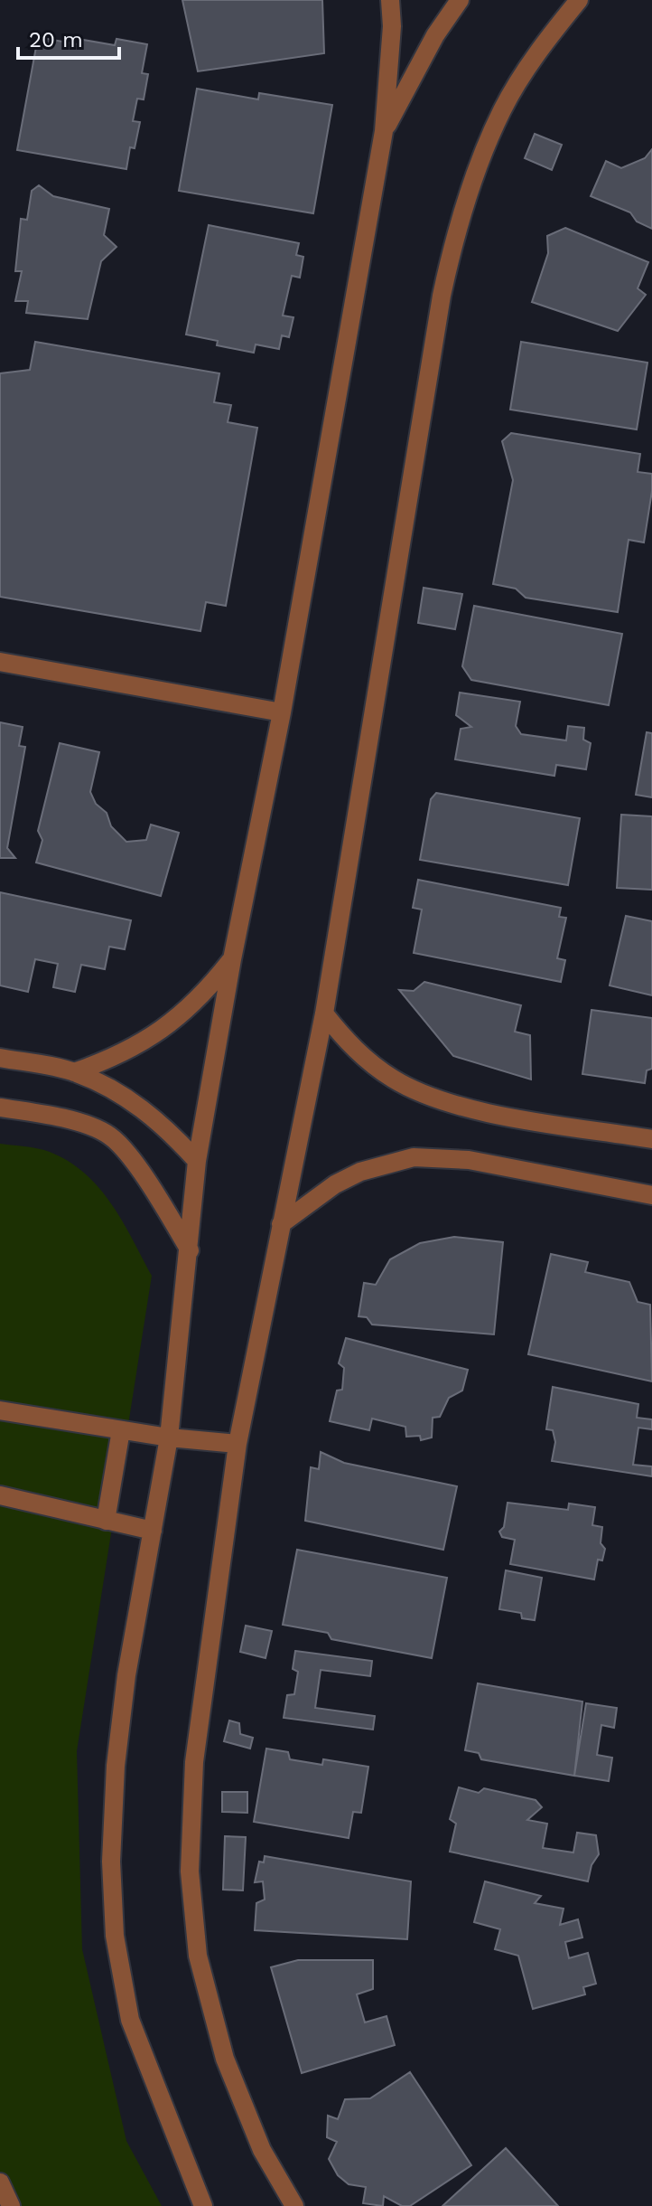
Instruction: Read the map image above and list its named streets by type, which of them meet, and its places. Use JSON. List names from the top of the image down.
{
  "scale_bar": "20 m"
}
